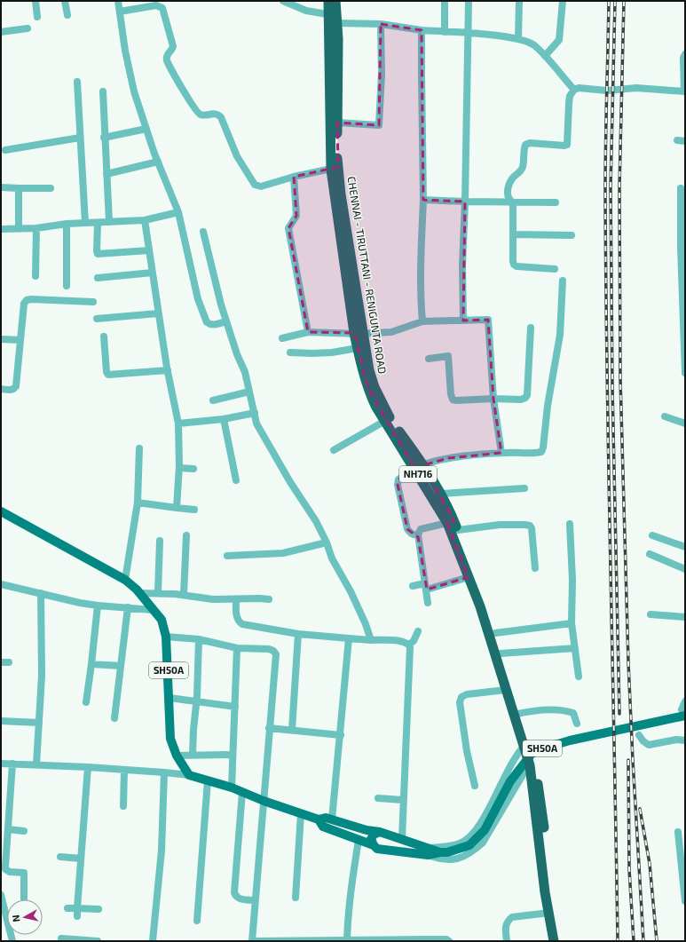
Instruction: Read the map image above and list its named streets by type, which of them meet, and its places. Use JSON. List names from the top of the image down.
{
  "streets": {
    "highway": ["CHENNAI - TIRUTTANI - RENIGUNTA ROAD", "NH716"],
    "main road": ["SH50A"]
  },
  "north": "left"
}
